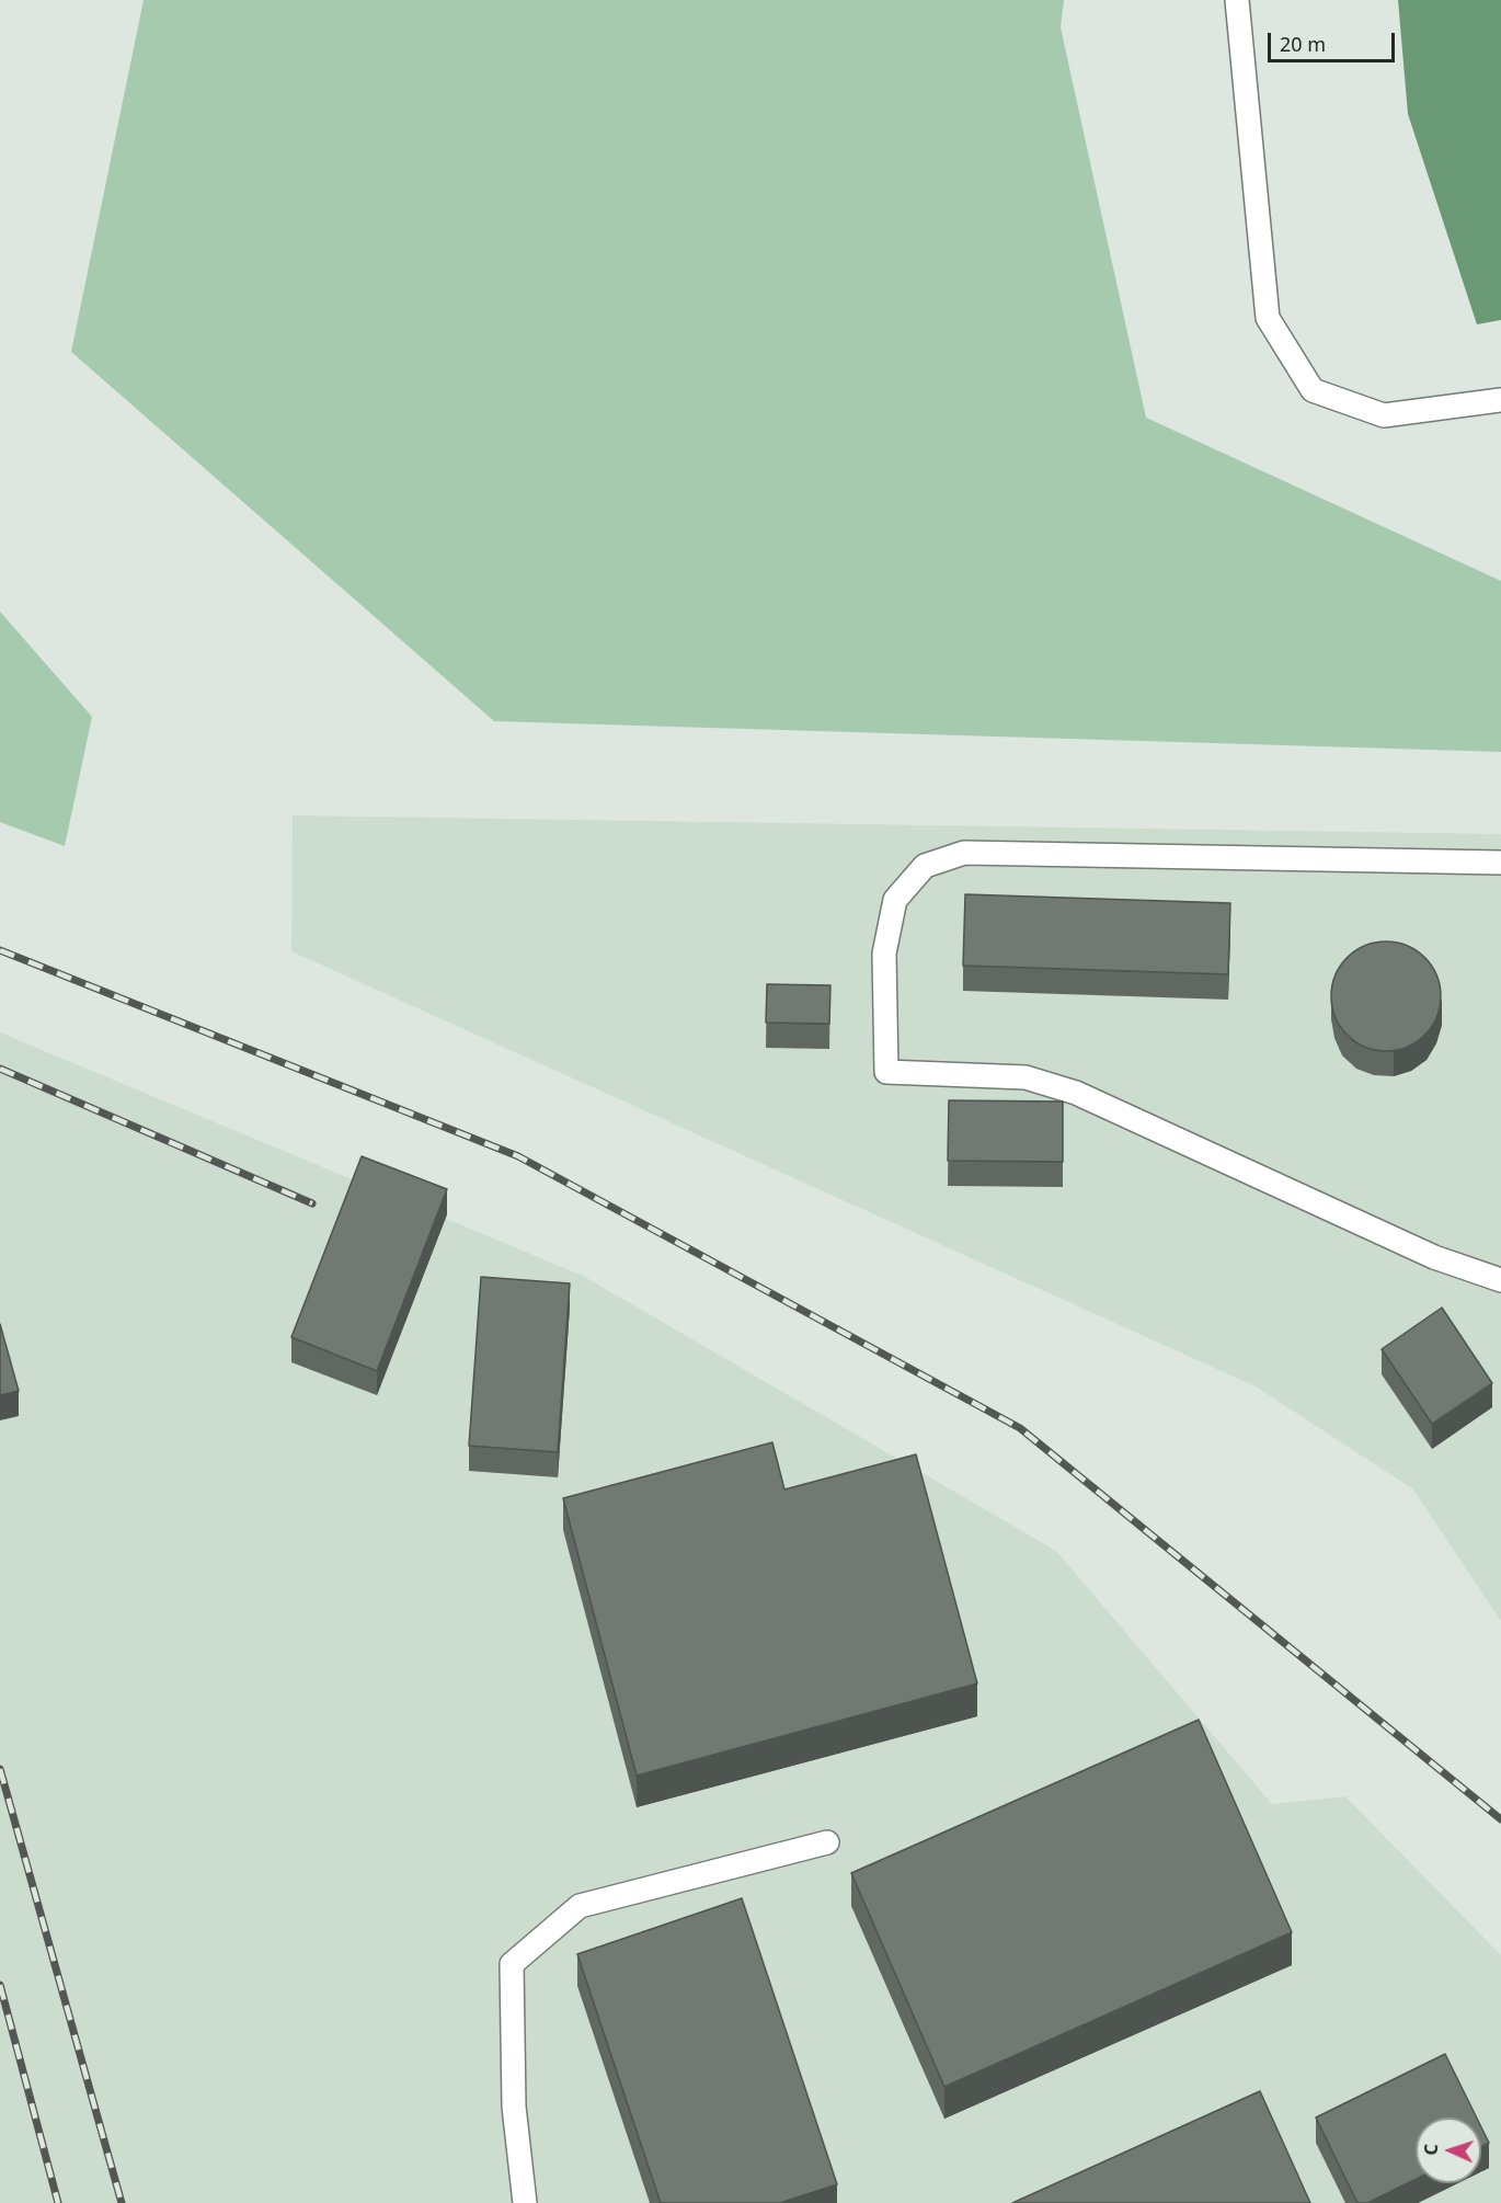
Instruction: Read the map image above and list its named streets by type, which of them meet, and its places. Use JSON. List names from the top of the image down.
{
  "scale_bar": "20 m",
  "north": "left"
}
